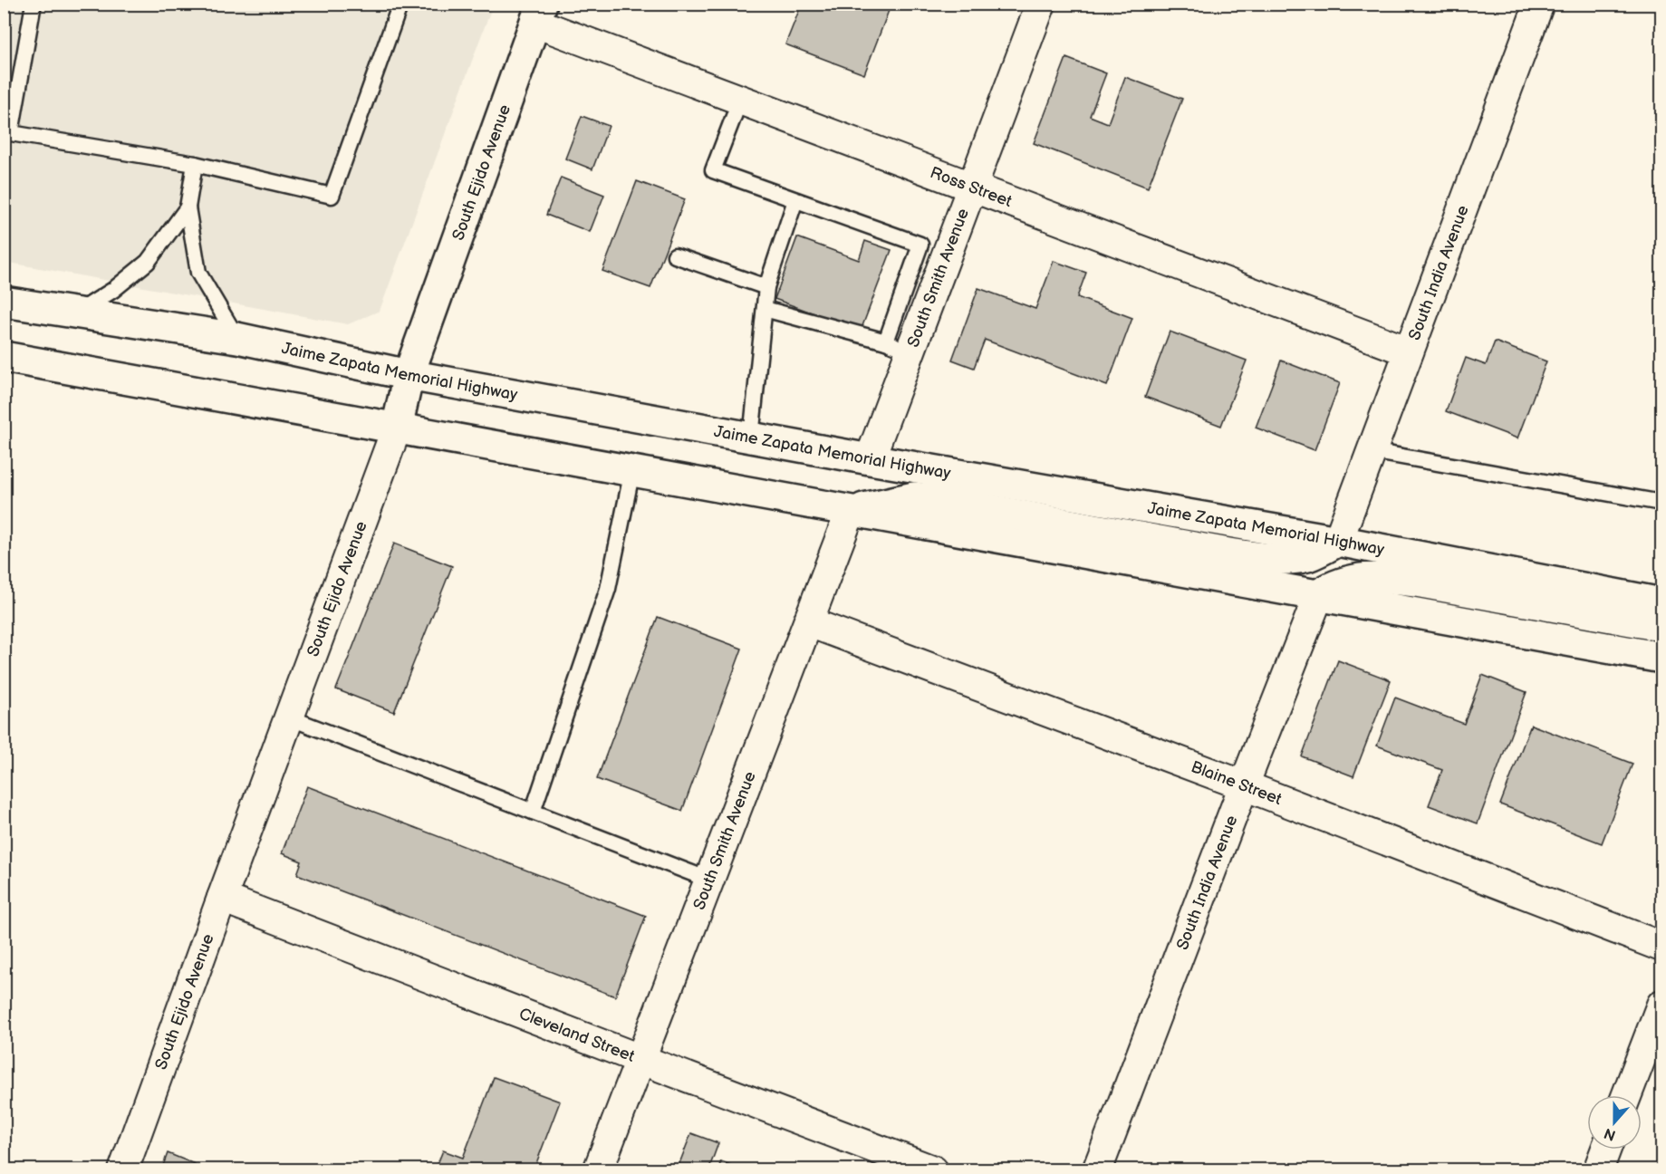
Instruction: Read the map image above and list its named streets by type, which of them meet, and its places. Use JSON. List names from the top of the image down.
{
  "streets": {
    "main road": ["South Ejido Avenue", "Jaime Zapata Memorial Highway"],
    "street": [
      "Ross Street",
      "South India Avenue",
      "South Smith Avenue",
      "Blaine Street",
      "Cleveland Street"
    ]
  },
  "crossings": [
    ["South Ejido Avenue", "Ross Street"],
    ["South Ejido Avenue", "Jaime Zapata Memorial Highway"],
    ["South Ejido Avenue", "Cleveland Street"],
    ["Ross Street", "South India Avenue"],
    ["Ross Street", "South Smith Avenue"],
    ["South India Avenue", "Jaime Zapata Memorial Highway"],
    ["South India Avenue", "Blaine Street"],
    ["South Smith Avenue", "Jaime Zapata Memorial Highway"],
    ["South Smith Avenue", "Blaine Street"],
    ["South Smith Avenue", "Cleveland Street"]
  ],
  "north": "bottom"
}
